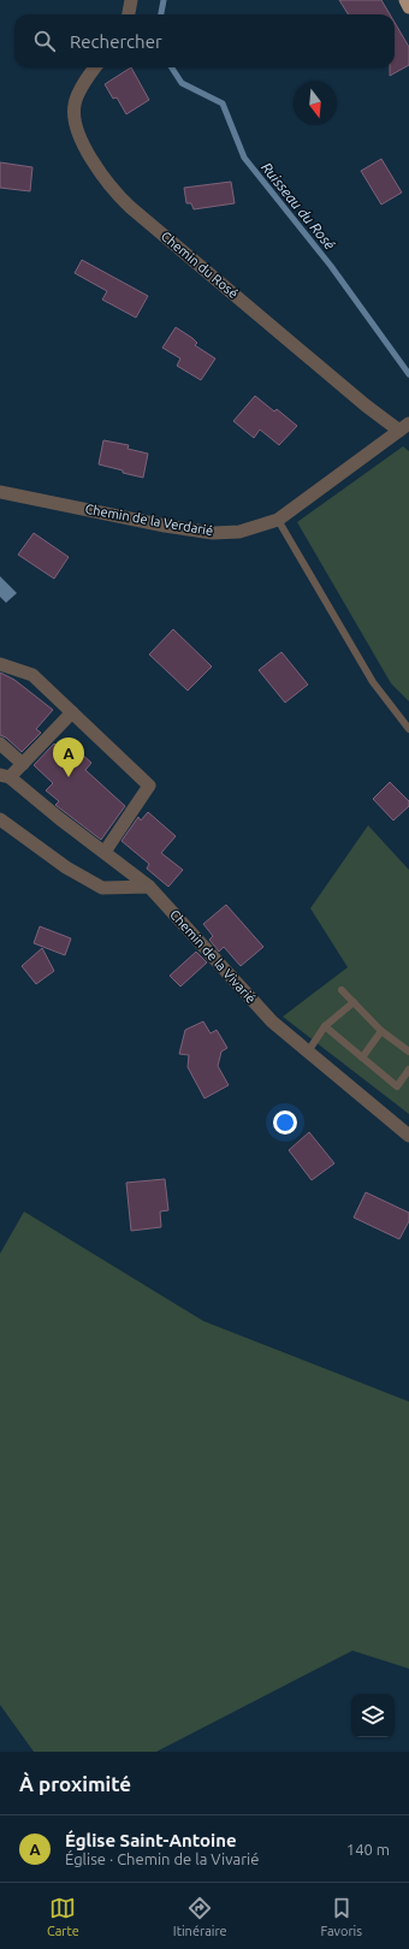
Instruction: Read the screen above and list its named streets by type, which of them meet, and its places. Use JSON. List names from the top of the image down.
{
  "streets": {
    "street": ["Chemin du Rosé", "Chemin de la Verdarié", "Chemin de la Vivarié"]
  },
  "crossings": [
    ["Chemin du Rosé", "Chemin de la Verdarié"]
  ],
  "water": ["Ruisseau du Rosé"],
  "north": "bottom",
  "page": {
    "search": "Rechercher",
    "pins": "A",
    "heading": "À proximité",
    "list": [
      {
        "mark": "A",
        "name": "Église Saint-Antoine",
        "note": "Église · Chemin de la Vivarié",
        "value": "140 m"
      }
    ],
    "nav": ["Carte", "Itinéraire", "Favoris"]
  }
}
